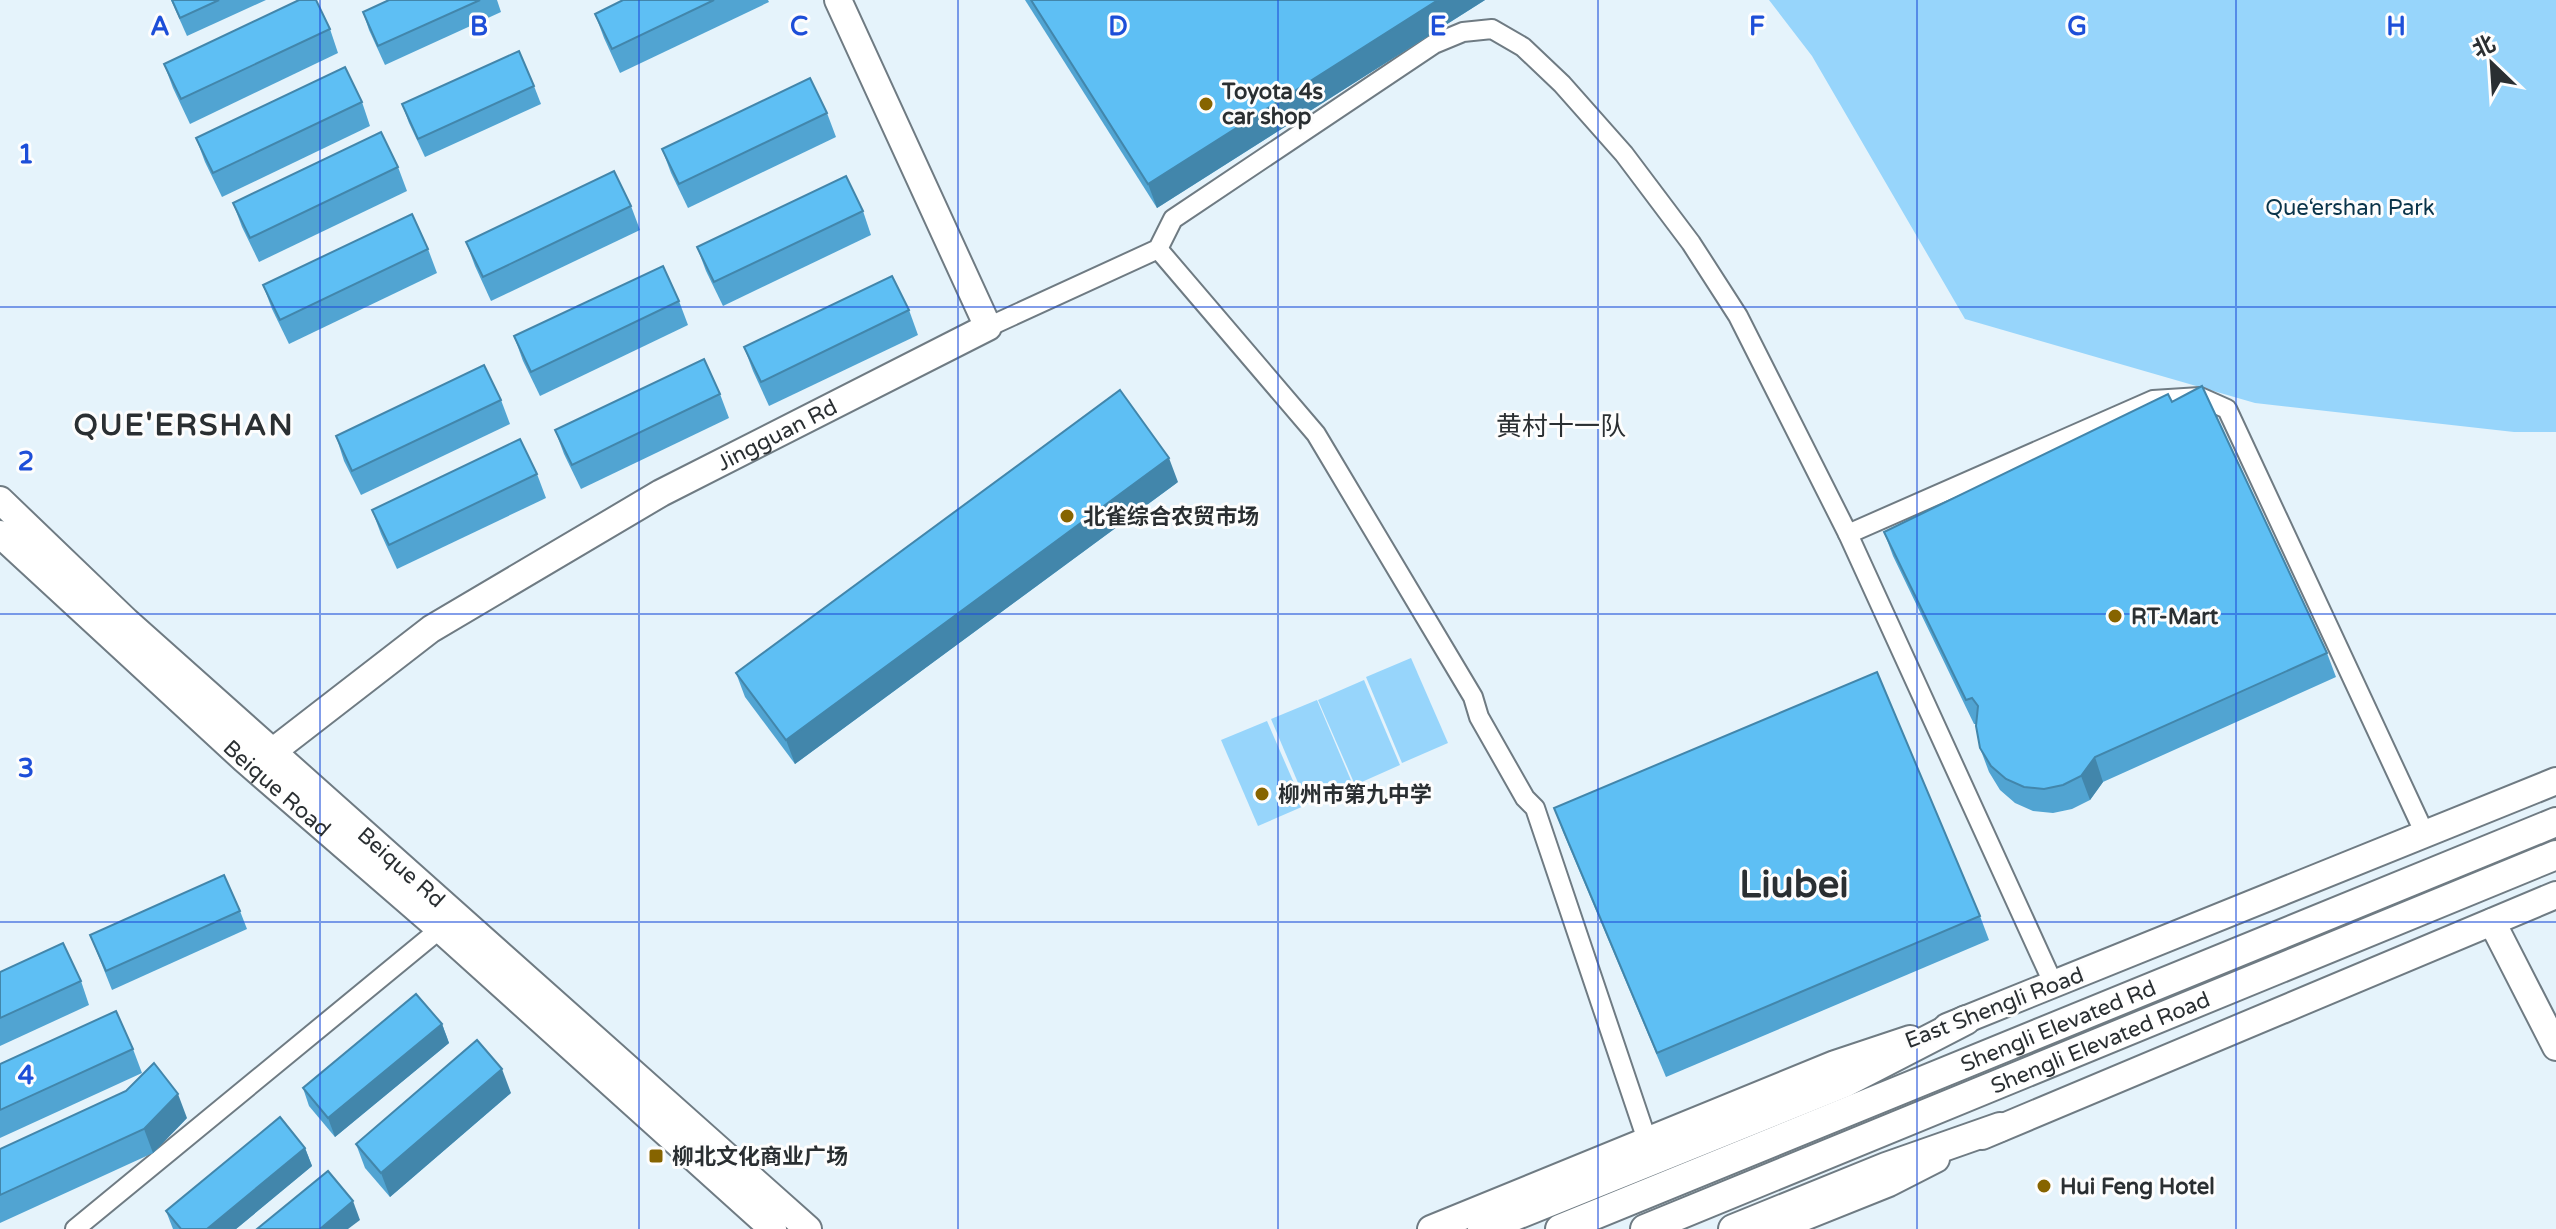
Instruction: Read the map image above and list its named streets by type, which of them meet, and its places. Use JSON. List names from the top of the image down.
{
  "streets": {
    "main road": ["Shengli Elevated Rd", "Shengli Elevated Road"],
    "street": [
      "Jingguan Rd",
      "Beique Road",
      "Beique Rd",
      "East Shengli Road"
    ]
  },
  "crossings": [
    ["Jingguan Rd", "Beique Rd"]
  ],
  "districts": ["QUE'ERSHAN", "黄村十一队", "Liubei"],
  "parks": ["Que‘ershan Park"],
  "places": {
    "other": [
      "Toyota 4s car shop",
      "北雀综合农贸市场",
      "RT-Mart",
      "柳州市第九中学",
      "Hui Feng Hotel"
    ],
    "transit": ["柳北文化商业广场"]
  },
  "north": "top left",
  "grid": {
    "columns": [
      "A",
      "B",
      "C",
      "D",
      "E",
      "F",
      "G",
      "H"
    ],
    "rows": [
      "1",
      "2",
      "3",
      "4"
    ]
  }
}
